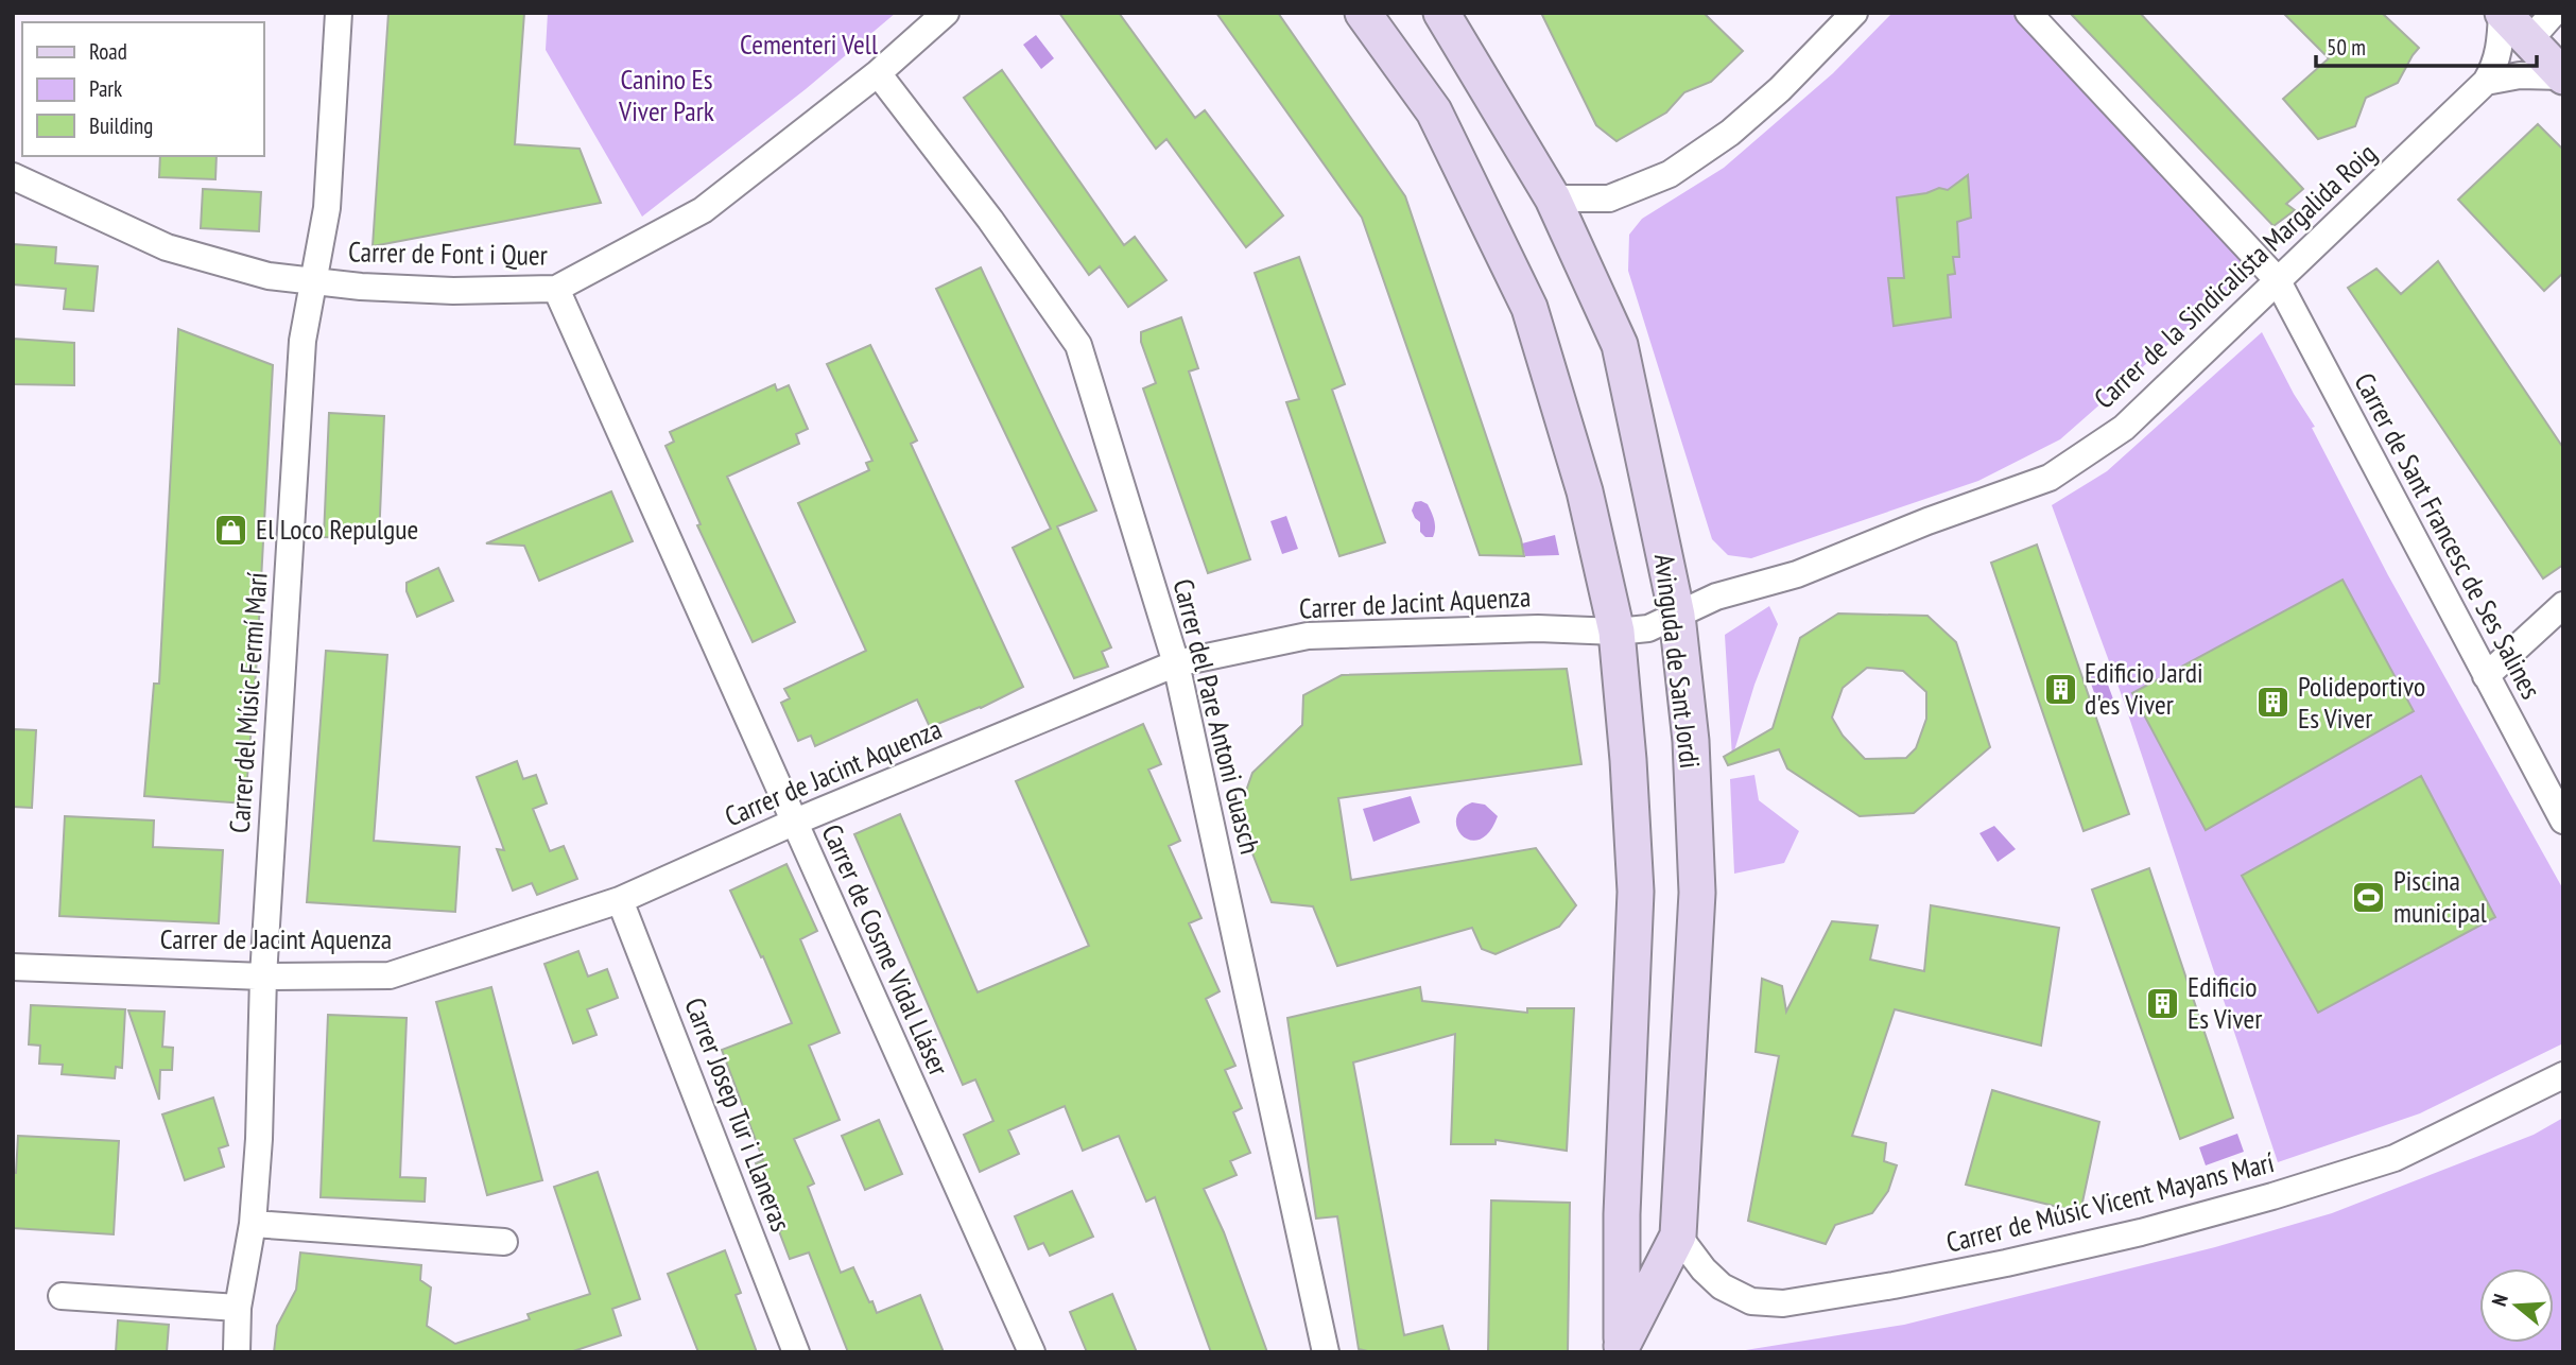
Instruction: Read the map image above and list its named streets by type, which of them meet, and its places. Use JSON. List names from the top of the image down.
{
  "streets": {
    "street": [
      "Carrer de Font i Quer",
      "Carrer de la Sindicalista Margalida Roig",
      "Carrer de Sant Francesc de Ses Salines",
      "Carrer de Jacint Aquenza",
      "Avinguda de Sant Jordi",
      "Carrer del Músic Fermí Marí",
      "Carrer del Pare Antoni Guasch",
      "Carrer de Cosme Vidal Lláser",
      "Carrer Josep Tur i Llaneras",
      "Carrer de Músic Vicent Mayans Marí"
    ]
  },
  "crossings": [
    ["Carrer de Font i Quer", "Carrer del Músic Fermí Marí"],
    ["Carrer de Font i Quer", "Carrer del Pare Antoni Guasch"],
    ["Carrer de Font i Quer", "Carrer de Cosme Vidal Lláser"],
    ["Carrer de la Sindicalista Margalida Roig", "Carrer de Sant Francesc de Ses Salines"],
    ["Carrer de la Sindicalista Margalida Roig", "Carrer de Jacint Aquenza"],
    ["Carrer de la Sindicalista Margalida Roig", "Avinguda de Sant Jordi"],
    ["Carrer de Jacint Aquenza", "Avinguda de Sant Jordi"],
    ["Carrer de Jacint Aquenza", "Carrer del Músic Fermí Marí"],
    ["Carrer de Jacint Aquenza", "Carrer del Pare Antoni Guasch"],
    ["Carrer de Jacint Aquenza", "Carrer de Cosme Vidal Lláser"],
    ["Carrer de Jacint Aquenza", "Carrer Josep Tur i Llaneras"],
    ["Avinguda de Sant Jordi", "Carrer de Músic Vicent Mayans Marí"]
  ],
  "parks": ["Cementeri Vell", "Canino Es Viver Park"],
  "places": {
    "shop": ["El Loco Repulgue"],
    "building": ["Edificio Jardi d'es Viver", "Polideportivo Es Viver", "Edificio Es Viver"],
    "sports": ["Piscina municipal"]
  },
  "legend": ["Road", "Park", "Building"],
  "scale_bar": "50 m",
  "north": "left"
}
